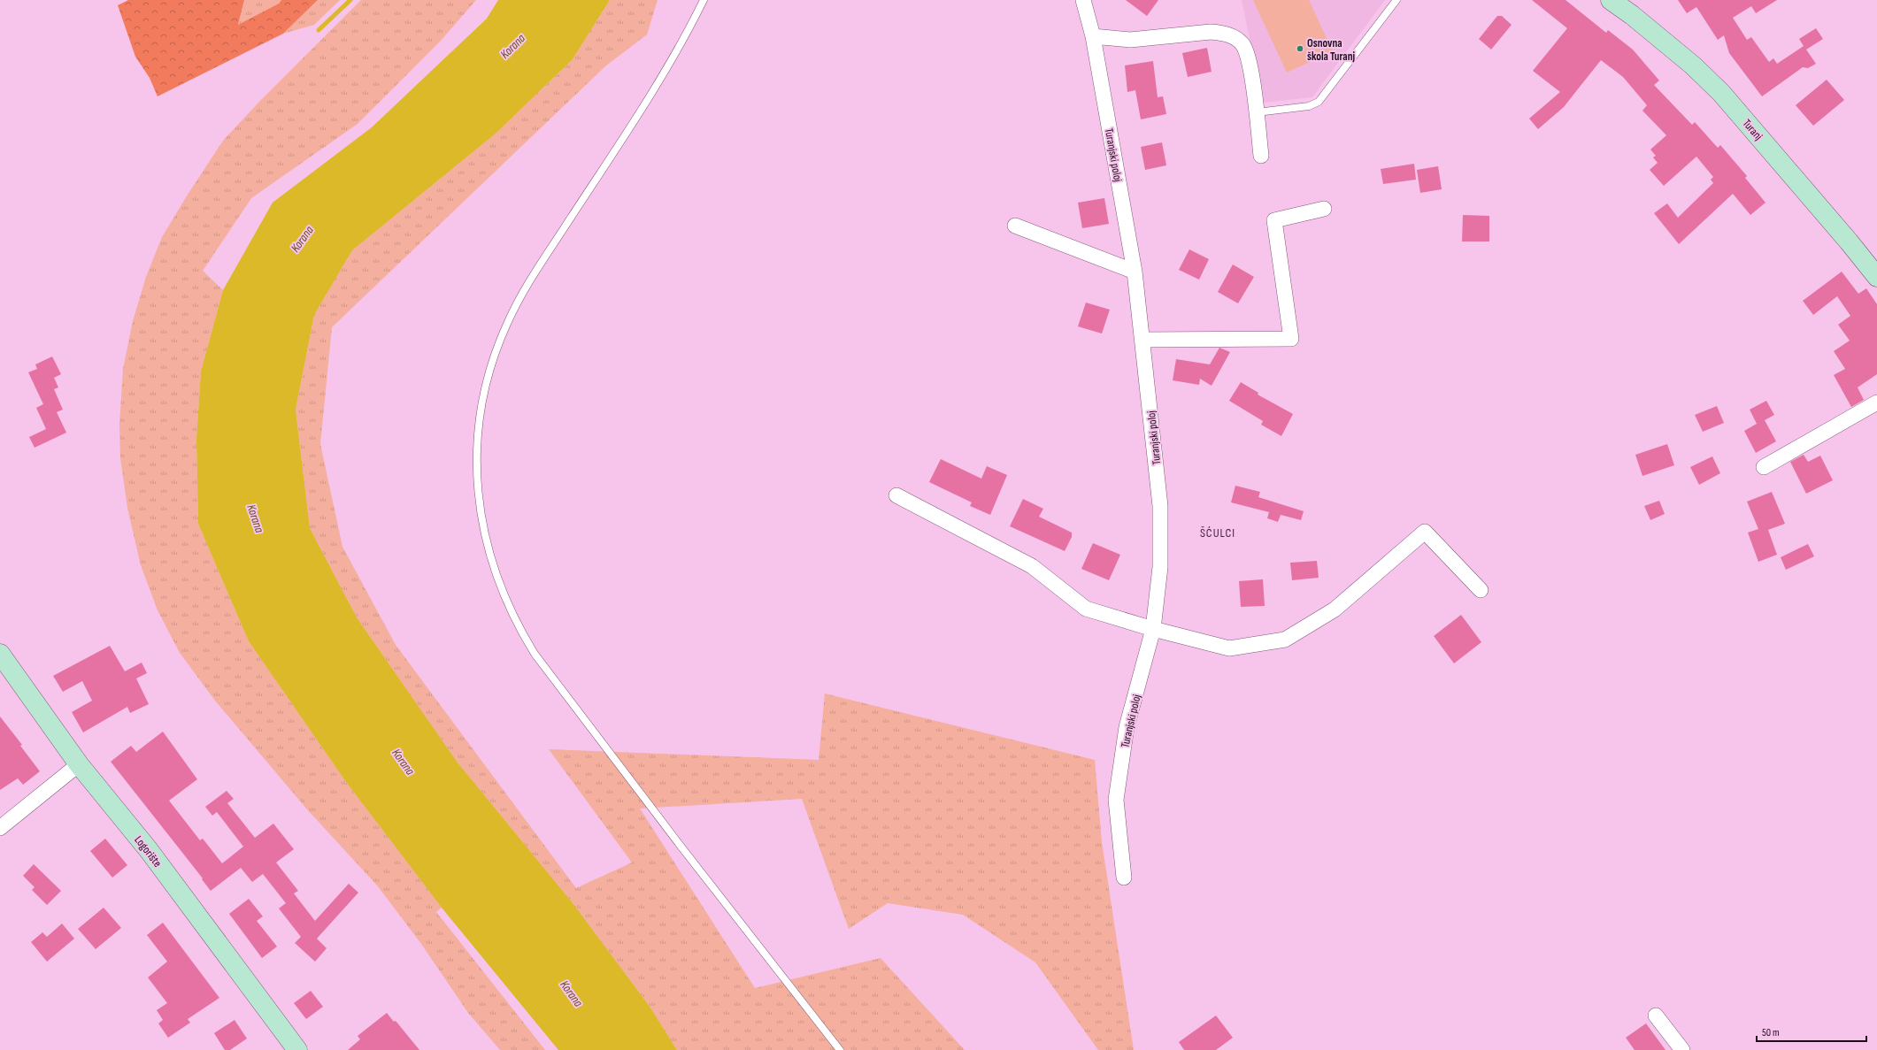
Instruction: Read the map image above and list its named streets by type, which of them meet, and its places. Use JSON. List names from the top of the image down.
{
  "streets": {
    "main road": ["Turanj", "Logorište"],
    "street": ["Turanjski poloj"]
  },
  "districts": ["ŠĆULCI"],
  "water": ["Korana"],
  "places": ["Osnovna škola Turanj"],
  "scale_bar": "50 m"
}
